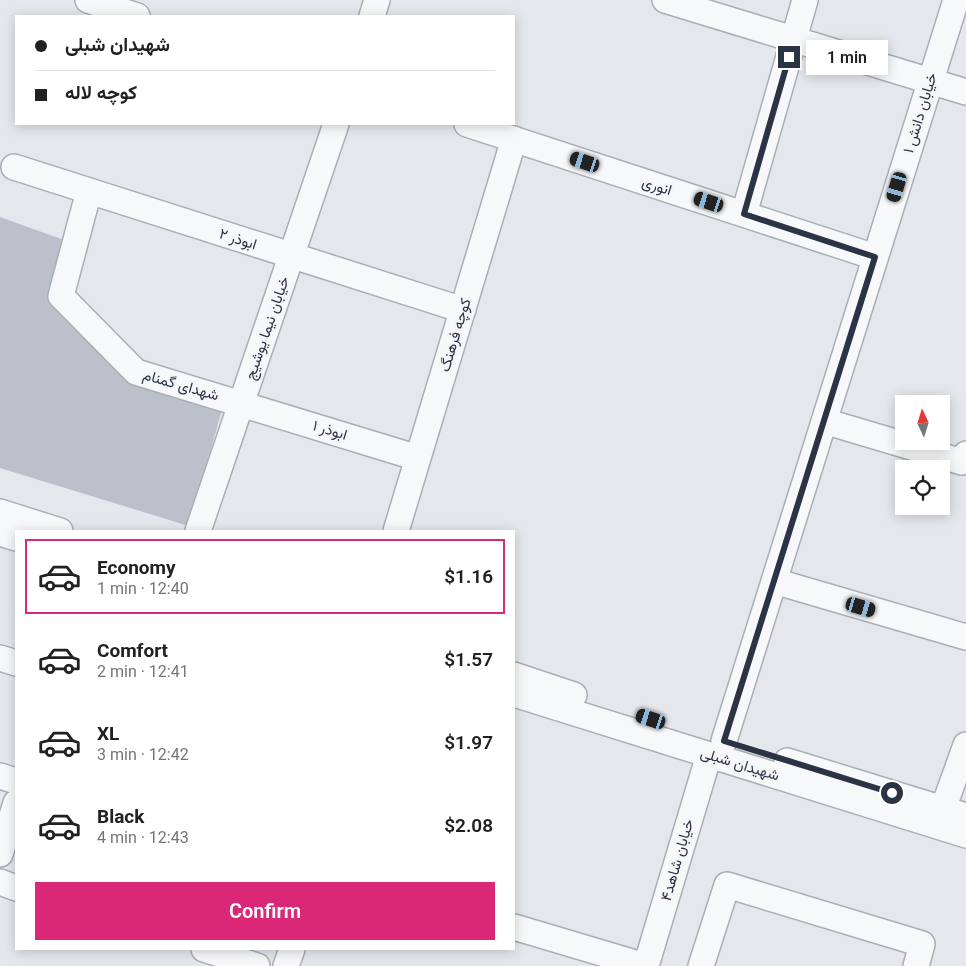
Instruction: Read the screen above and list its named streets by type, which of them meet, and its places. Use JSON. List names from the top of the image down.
{
  "streets": {
    "street": [
      "خیابان دانش ۱",
      "انوری",
      "ابوذر ۲",
      "خیابان نیما یوشیج",
      "کوچه فرهنگ",
      "شهدای گمنام",
      "ابوذر ۱",
      "شهیدان شبلی",
      "خیابان شاهد۴"
    ]
  },
  "crossings": [
    ["خیابان دانش ۱", "انوری"],
    ["خیابان دانش ۱", "شهیدان شبلی"],
    ["خیابان دانش ۱", "خیابان شاهد۴"],
    ["انوری", "کوچه فرهنگ"],
    ["ابوذر ۲", "خیابان نیما یوشیج"],
    ["ابوذر ۲", "کوچه فرهنگ"],
    ["ابوذر ۲", "شهدای گمنام"],
    ["خیابان نیما یوشیج", "شهدای گمنام"],
    ["خیابان نیما یوشیج", "ابوذر ۱"],
    ["کوچه فرهنگ", "ابوذر ۱"],
    ["شهدای گمنام", "ابوذر ۱"],
    ["شهیدان شبلی", "خیابان شاهد۴"]
  ],
  "north": "top",
  "page": {
    "banner": ["شهیدان شبلی", "کوچه لاله"],
    "bubble": "1 min",
    "list": [
      {
        "name": "Economy",
        "note": "1 min · 12:40",
        "value": "$1.16"
      },
      {
        "name": "Comfort",
        "note": "2 min · 12:41",
        "value": "$1.57"
      },
      {
        "name": "XL",
        "note": "3 min · 12:42",
        "value": "$1.97"
      },
      {
        "name": "Black",
        "note": "4 min · 12:43",
        "value": "$2.08"
      }
    ],
    "buttons": "Confirm"
  }
}
